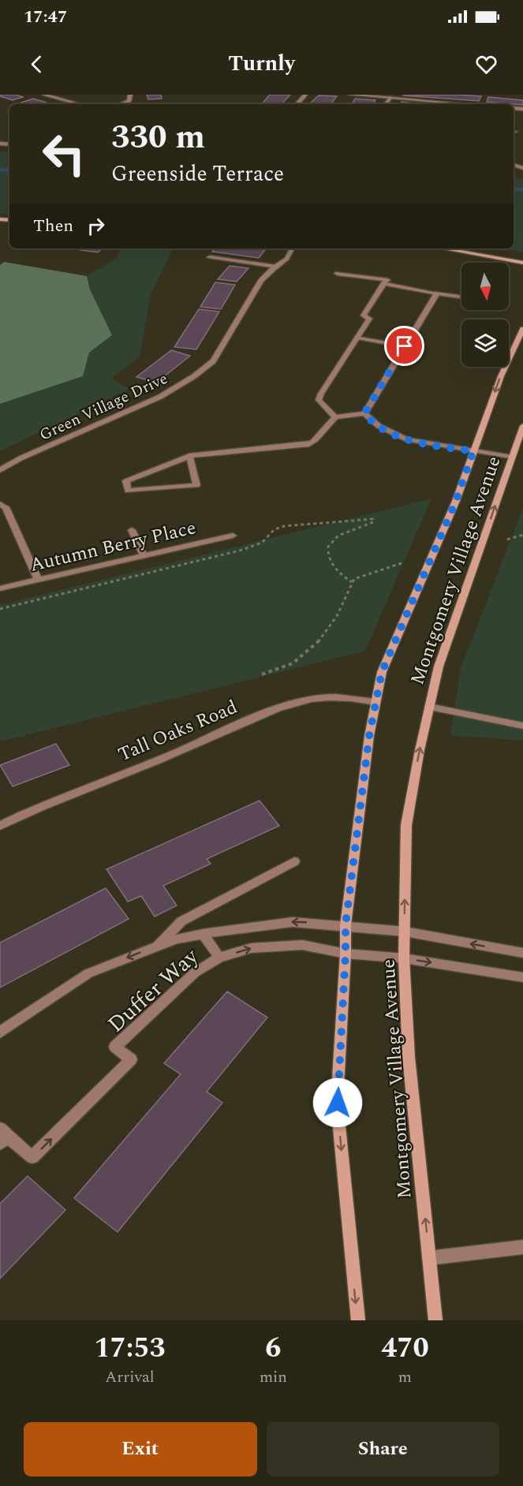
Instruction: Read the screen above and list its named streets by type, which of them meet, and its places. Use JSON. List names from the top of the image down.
{
  "streets": {
    "main road": ["Montgomery Village Avenue"],
    "street": [
      "Green Village Drive",
      "Autumn Berry Place",
      "Tall Oaks Road",
      "Duffer Way"
    ]
  },
  "crossings": [
    ["Montgomery Village Avenue", "Tall Oaks Road"],
    ["Montgomery Village Avenue", "Duffer Way"]
  ],
  "north": "bottom",
  "page": {
    "status": "17:47",
    "header": "Turnly",
    "turn": ["330 m", "Greenside Terrace"],
    "then": "Then",
    "eta": [
      "17:53",
      "Arrival",
      "6",
      "min",
      "470",
      "m"
    ],
    "buttons": ["Exit", "Share"]
  }
}
